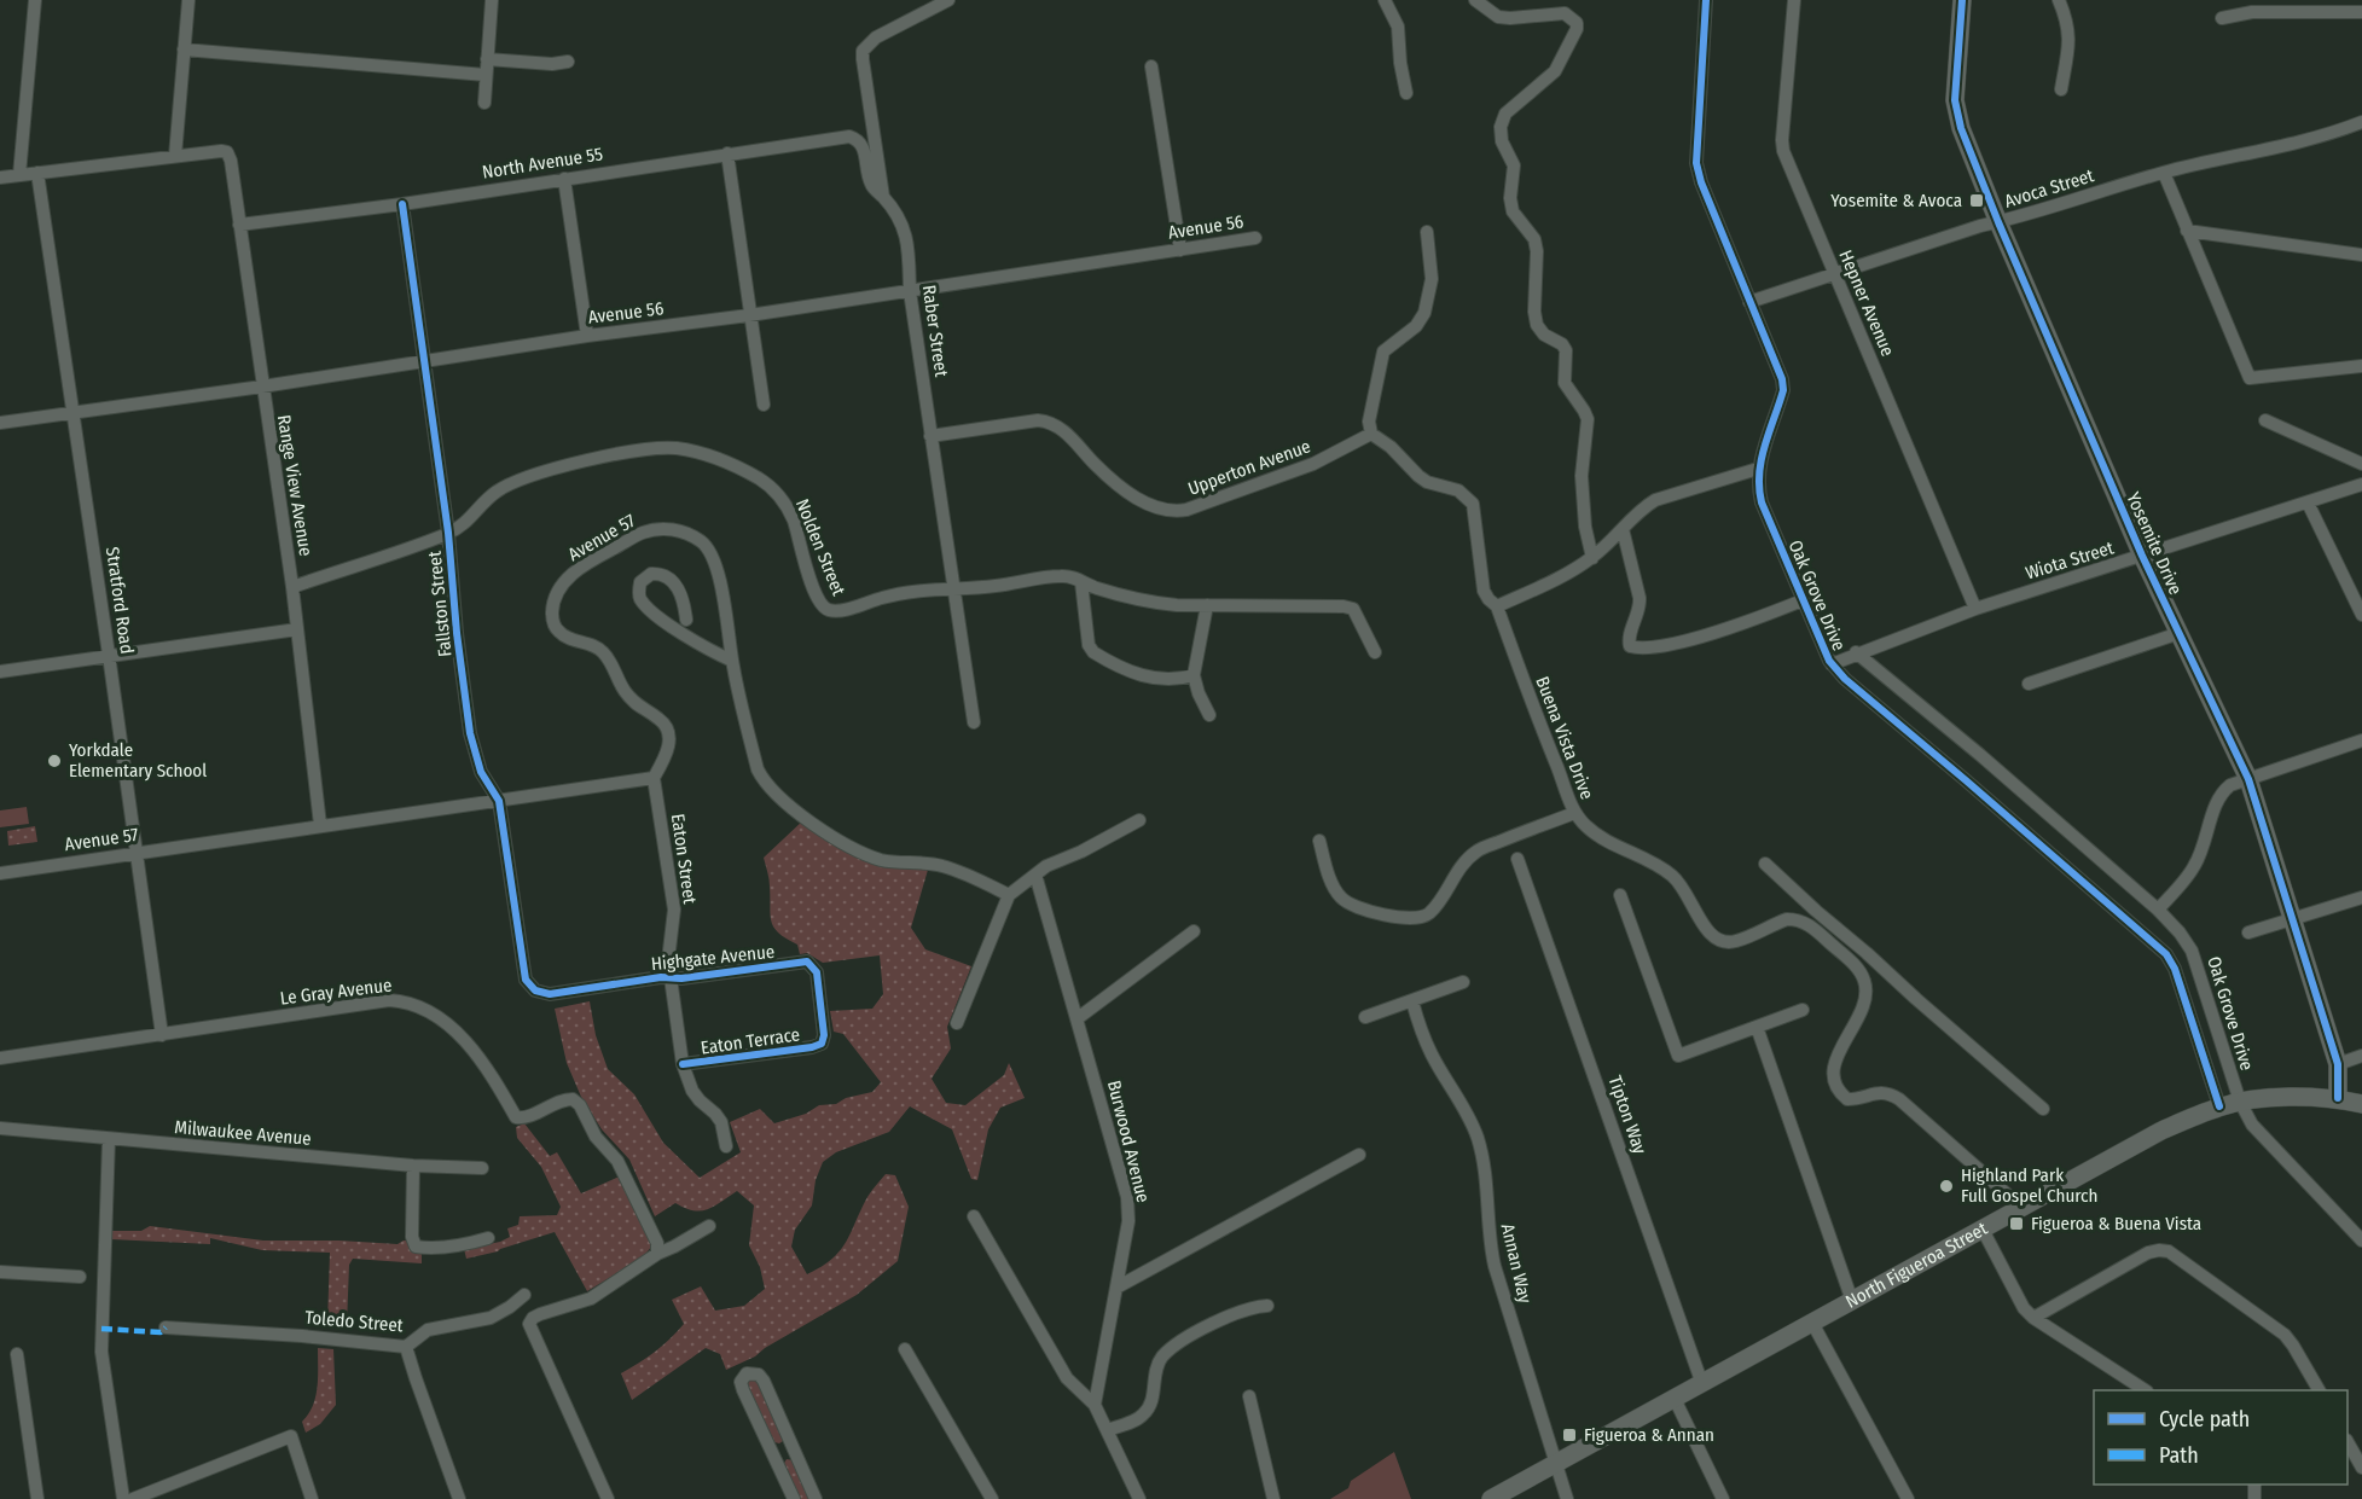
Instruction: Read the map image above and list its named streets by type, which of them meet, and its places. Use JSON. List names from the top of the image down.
{
  "streets": {
    "street": [
      "North Avenue 55",
      "Avoca Street",
      "Avenue 56",
      "Hepner Avenue",
      "Raber Street",
      "Upperton Avenue",
      "Range View Avenue",
      "Avenue 57",
      "Yosemite Drive",
      "Nolden Street",
      "Wiota Street",
      "Oak Grove Drive",
      "Stratford Road",
      "Fallston Street",
      "Buena Vista Drive",
      "Eaton Street",
      "Highgate Avenue",
      "Le Gray Avenue",
      "Eaton Terrace",
      "Tipton Way",
      "Milwaukee Avenue",
      "Burwood Avenue",
      "Annan Way",
      "North Figueroa Street",
      "Toledo Street"
    ]
  },
  "crossings": [
    ["North Avenue 55", "Raber Street"],
    ["North Avenue 55", "Range View Avenue"],
    ["North Avenue 55", "Fallston Street"],
    ["Avoca Street", "Hepner Avenue"],
    ["Avoca Street", "Yosemite Drive"],
    ["Avoca Street", "Oak Grove Drive"],
    ["Avenue 56", "Raber Street"],
    ["Avenue 56", "Range View Avenue"],
    ["Avenue 56", "Stratford Road"],
    ["Avenue 56", "Fallston Street"],
    ["Hepner Avenue", "Wiota Street"],
    ["Raber Street", "Upperton Avenue"],
    ["Raber Street", "Nolden Street"],
    ["Range View Avenue", "Avenue 57"],
    ["Range View Avenue", "Nolden Street"],
    ["Avenue 57", "Stratford Road"],
    ["Avenue 57", "Fallston Street"],
    ["Avenue 57", "Eaton Street"],
    ["Yosemite Drive", "Wiota Street"],
    ["Yosemite Drive", "North Figueroa Street"],
    ["Nolden Street", "Fallston Street"],
    ["Wiota Street", "Oak Grove Drive"],
    ["Oak Grove Drive", "North Figueroa Street"],
    ["Stratford Road", "Le Gray Avenue"],
    ["Fallston Street", "Highgate Avenue"],
    ["Eaton Street", "Highgate Avenue"],
    ["Eaton Street", "Eaton Terrace"],
    ["Highgate Avenue", "Eaton Terrace"],
    ["Tipton Way", "North Figueroa Street"],
    ["Annan Way", "North Figueroa Street"]
  ],
  "places": {
    "transit": ["Yosemite & Avoca", "Figueroa & Buena Vista", "Figueroa & Annan"],
    "other": ["Yorkdale Elementary School", "Highland Park Full Gospel Church"]
  },
  "legend": ["Cycle path", "Path"]
}
